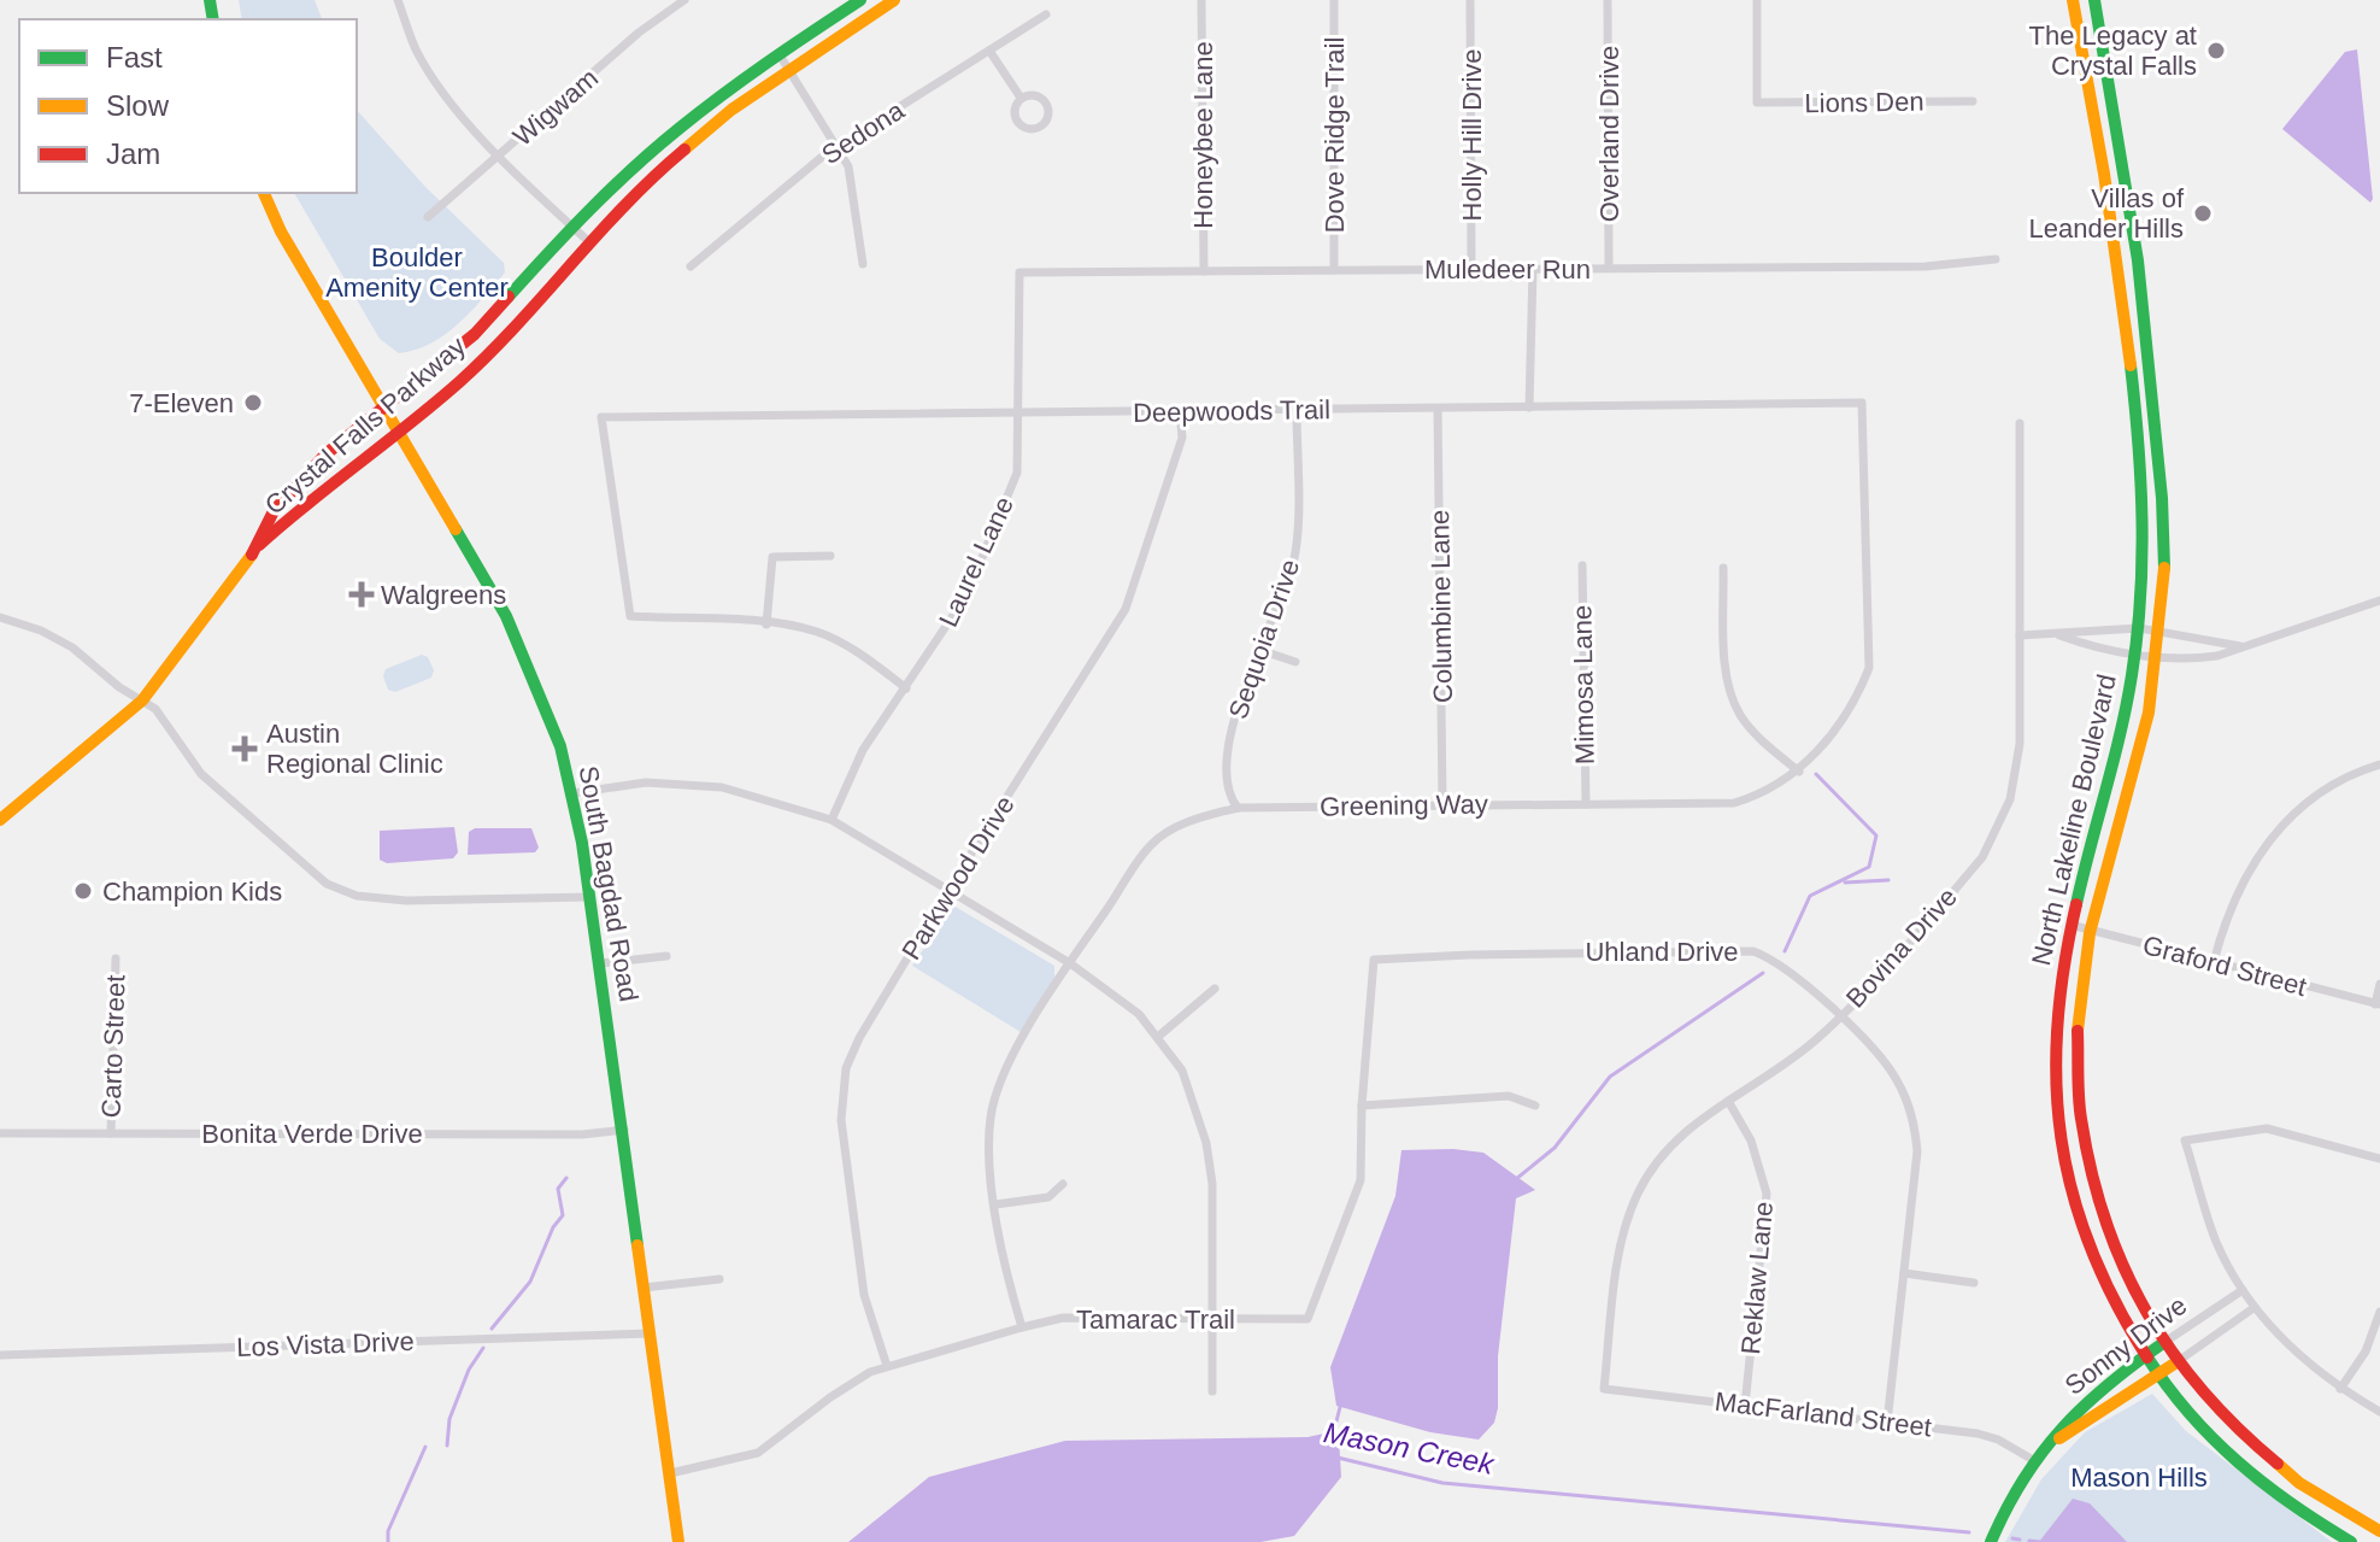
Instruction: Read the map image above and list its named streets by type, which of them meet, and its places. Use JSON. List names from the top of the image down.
{
  "streets": {
    "main road": [
      "Crystal Falls Parkway",
      "North Lakeline Boulevard",
      "South Bagdad Road",
      "Sonny Drive"
    ],
    "street": [
      "Lions Den",
      "Wigwam",
      "Sedona",
      "Overland Drive",
      "Honeybee Lane",
      "Dove Ridge Trail",
      "Holly Hill Drive",
      "Muledeer Run",
      "Deepwoods Trail",
      "Laurel Lane",
      "Columbine Lane",
      "Sequoia Drive",
      "Mimosa Lane",
      "Greening Way",
      "Parkwood Drive",
      "Bovina Drive",
      "Uhland Drive",
      "Graford Street",
      "Carto Street",
      "Bonita Verde Drive",
      "Reklaw Lane",
      "Tamarac Trail",
      "Los Vista Drive",
      "MacFarland Street"
    ]
  },
  "crossings": [
    ["Overland Drive", "Muledeer Run"],
    ["Honeybee Lane", "Muledeer Run"],
    ["Dove Ridge Trail", "Muledeer Run"],
    ["Holly Hill Drive", "Muledeer Run"],
    ["Muledeer Run", "Laurel Lane"],
    ["Deepwoods Trail", "Laurel Lane"],
    ["Deepwoods Trail", "Columbine Lane"],
    ["Deepwoods Trail", "Sequoia Drive"],
    ["Deepwoods Trail", "Greening Way"],
    ["Deepwoods Trail", "Parkwood Drive"],
    ["Crystal Falls Parkway", "South Bagdad Road"],
    ["Columbine Lane", "Greening Way"],
    ["Sequoia Drive", "Greening Way"],
    ["Mimosa Lane", "Greening Way"],
    ["Greening Way", "Tamarac Trail"],
    ["North Lakeline Boulevard", "Graford Street"],
    ["North Lakeline Boulevard", "Sonny Drive"],
    ["Parkwood Drive", "Tamarac Trail"],
    ["South Bagdad Road", "Bonita Verde Drive"],
    ["South Bagdad Road", "Tamarac Trail"],
    ["South Bagdad Road", "Los Vista Drive"],
    ["Bovina Drive", "Uhland Drive"],
    ["Bovina Drive", "Reklaw Lane"],
    ["Bovina Drive", "MacFarland Street"],
    ["Uhland Drive", "Tamarac Trail"],
    ["Uhland Drive", "MacFarland Street"],
    ["Carto Street", "Bonita Verde Drive"],
    ["Reklaw Lane", "MacFarland Street"],
    ["Sonny Drive", "MacFarland Street"]
  ],
  "water": ["Mason Creek"],
  "parks": ["Boulder Amenity Center", "Mason Hills"],
  "places": {
    "other": [
      "The Legacy at Crystal Falls",
      "Villas of Leander Hills",
      "7-Eleven",
      "Champion Kids"
    ],
    "health": ["Walgreens", "Austin Regional Clinic"]
  },
  "legend": ["Fast", "Slow", "Jam"]
}
